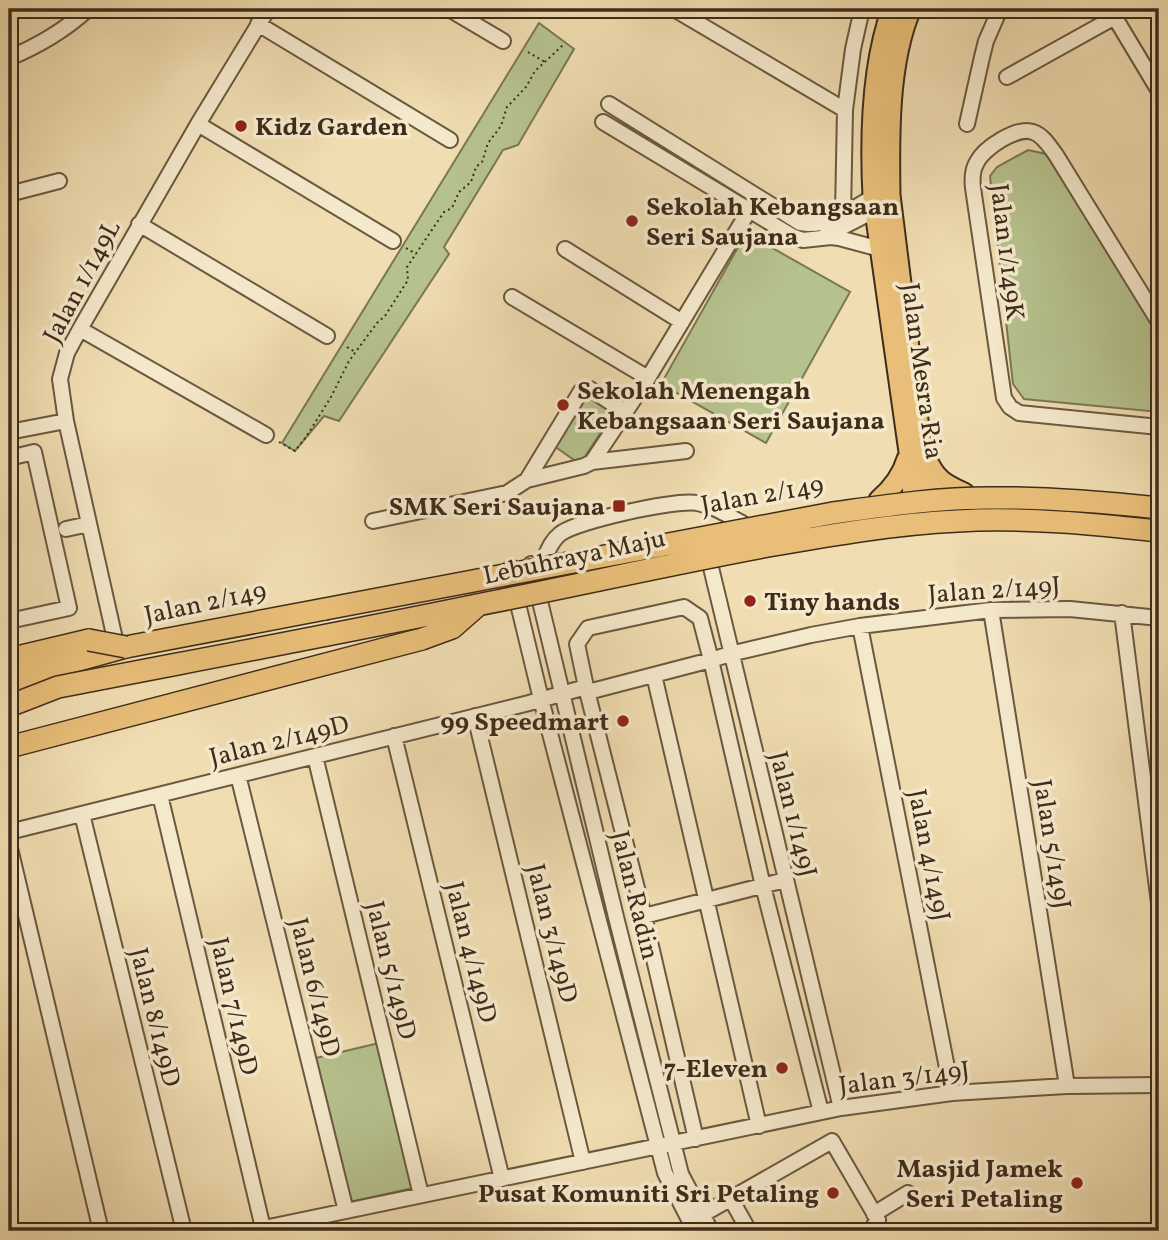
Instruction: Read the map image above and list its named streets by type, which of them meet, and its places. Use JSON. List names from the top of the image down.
{
  "streets": {
    "highway": ["Lebuhraya Maju"],
    "main road": ["Jalan Mesra Ria", "Jalan 2/149"],
    "street": [
      "Jalan 1/149K",
      "Jalan 1/149L",
      "Jalan 2/149J",
      "Jalan 2/149D",
      "Jalan 1/149J",
      "Jalan 5/149J",
      "Jalan 4/149J",
      "Jalan Radin",
      "Jalan 3/149D",
      "Jalan 4/149D",
      "Jalan 5/149D",
      "Jalan 6/149D",
      "Jalan 7/149D",
      "Jalan 8/149D",
      "Jalan 3/149J"
    ]
  },
  "crossings": [
    ["Jalan 1/149L", "Jalan 2/149"],
    ["Jalan 1/149L", "Lebuhraya Maju"],
    ["Jalan Mesra Ria", "Jalan 2/149"],
    ["Jalan 2/149", "Lebuhraya Maju"],
    ["Jalan 2/149", "Jalan 1/149J"],
    ["Jalan 2/149", "Jalan Radin"],
    ["Jalan 2/149J", "Jalan 2/149D"],
    ["Jalan 2/149J", "Jalan 1/149J"],
    ["Jalan 2/149J", "Jalan 5/149J"],
    ["Jalan 2/149J", "Jalan 4/149J"],
    ["Jalan 2/149J", "Jalan Radin"],
    ["Jalan 2/149D", "Jalan Radin"],
    ["Jalan 2/149D", "Jalan 3/149D"],
    ["Jalan 2/149D", "Jalan 4/149D"],
    ["Jalan 2/149D", "Jalan 5/149D"],
    ["Jalan 2/149D", "Jalan 6/149D"],
    ["Jalan 2/149D", "Jalan 7/149D"],
    ["Jalan 2/149D", "Jalan 8/149D"],
    ["Jalan 1/149J", "Jalan 3/149J"],
    ["Jalan 5/149J", "Jalan 3/149J"],
    ["Jalan 4/149J", "Jalan 3/149J"],
    ["Jalan Radin", "Jalan 3/149J"],
    ["Jalan 3/149D", "Jalan 3/149J"],
    ["Jalan 4/149D", "Jalan 3/149J"],
    ["Jalan 5/149D", "Jalan 3/149J"],
    ["Jalan 6/149D", "Jalan 3/149J"],
    ["Jalan 7/149D", "Jalan 3/149J"]
  ],
  "places": {
    "other": [
      "Kidz Garden",
      "Sekolah Kebangsaan Seri Saujana",
      "Sekolah Menengah Kebangsaan Seri Saujana",
      "Tiny hands",
      "99 Speedmart",
      "7-Eleven",
      "Masjid Jamek Seri Petaling",
      "Pusat Komuniti Sri Petaling"
    ],
    "transit": ["SMK Seri Saujana"]
  }
}
